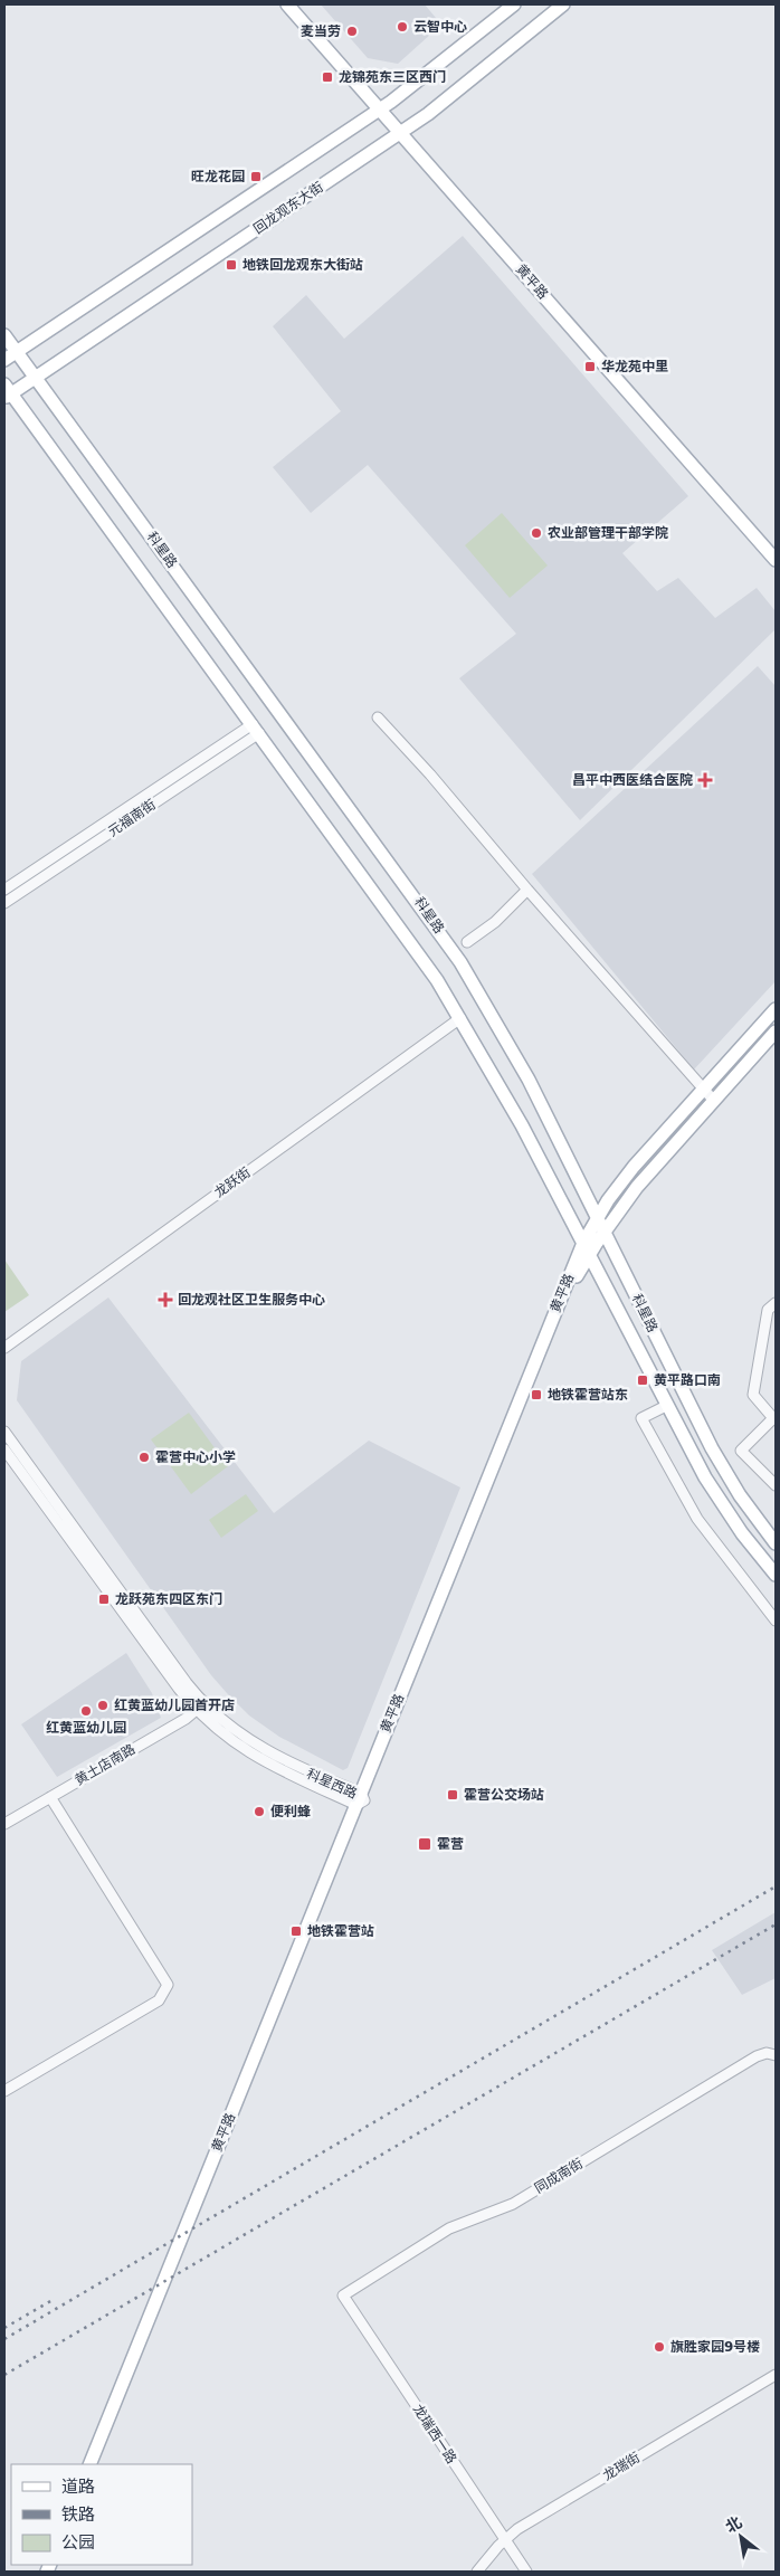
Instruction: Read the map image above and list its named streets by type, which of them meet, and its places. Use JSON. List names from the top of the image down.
{
  "streets": {
    "main road": ["回龙观东大街", "黄平路", "科星路"],
    "street": [
      "元福南街",
      "龙跃街",
      "黄土店南路",
      "科星西路",
      "同成南街",
      "龙瑞西一路",
      "龙瑞街"
    ]
  },
  "crossings": [
    ["回龙观东大街", "黄平路"],
    ["回龙观东大街", "科星路"],
    ["黄平路", "科星路"],
    ["黄平路", "科星西路"],
    ["科星路", "元福南街"],
    ["科星路", "龙跃街"],
    ["黄土店南路", "科星西路"],
    ["同成南街", "龙瑞西一路"],
    ["龙瑞西一路", "龙瑞街"]
  ],
  "places": {
    "other": [
      "云智中心",
      "麦当劳",
      "农业部管理干部学院",
      "霍营中心小学",
      "红黄蓝幼儿园首开店",
      "红黄蓝幼儿园",
      "便利蜂",
      "旗胜家园9号楼"
    ],
    "transit": [
      "龙锦苑东三区西门",
      "旺龙花园",
      "地铁回龙观东大街站",
      "华龙苑中里",
      "黄平路口南",
      "地铁霍营站东",
      "龙跃苑东四区东门",
      "霍营公交场站",
      "霍营",
      "地铁霍营站"
    ],
    "health": ["昌平中西医结合医院", "回龙观社区卫生服务中心"]
  },
  "legend": ["道路", "铁路", "公园"],
  "north": "top left"
}
